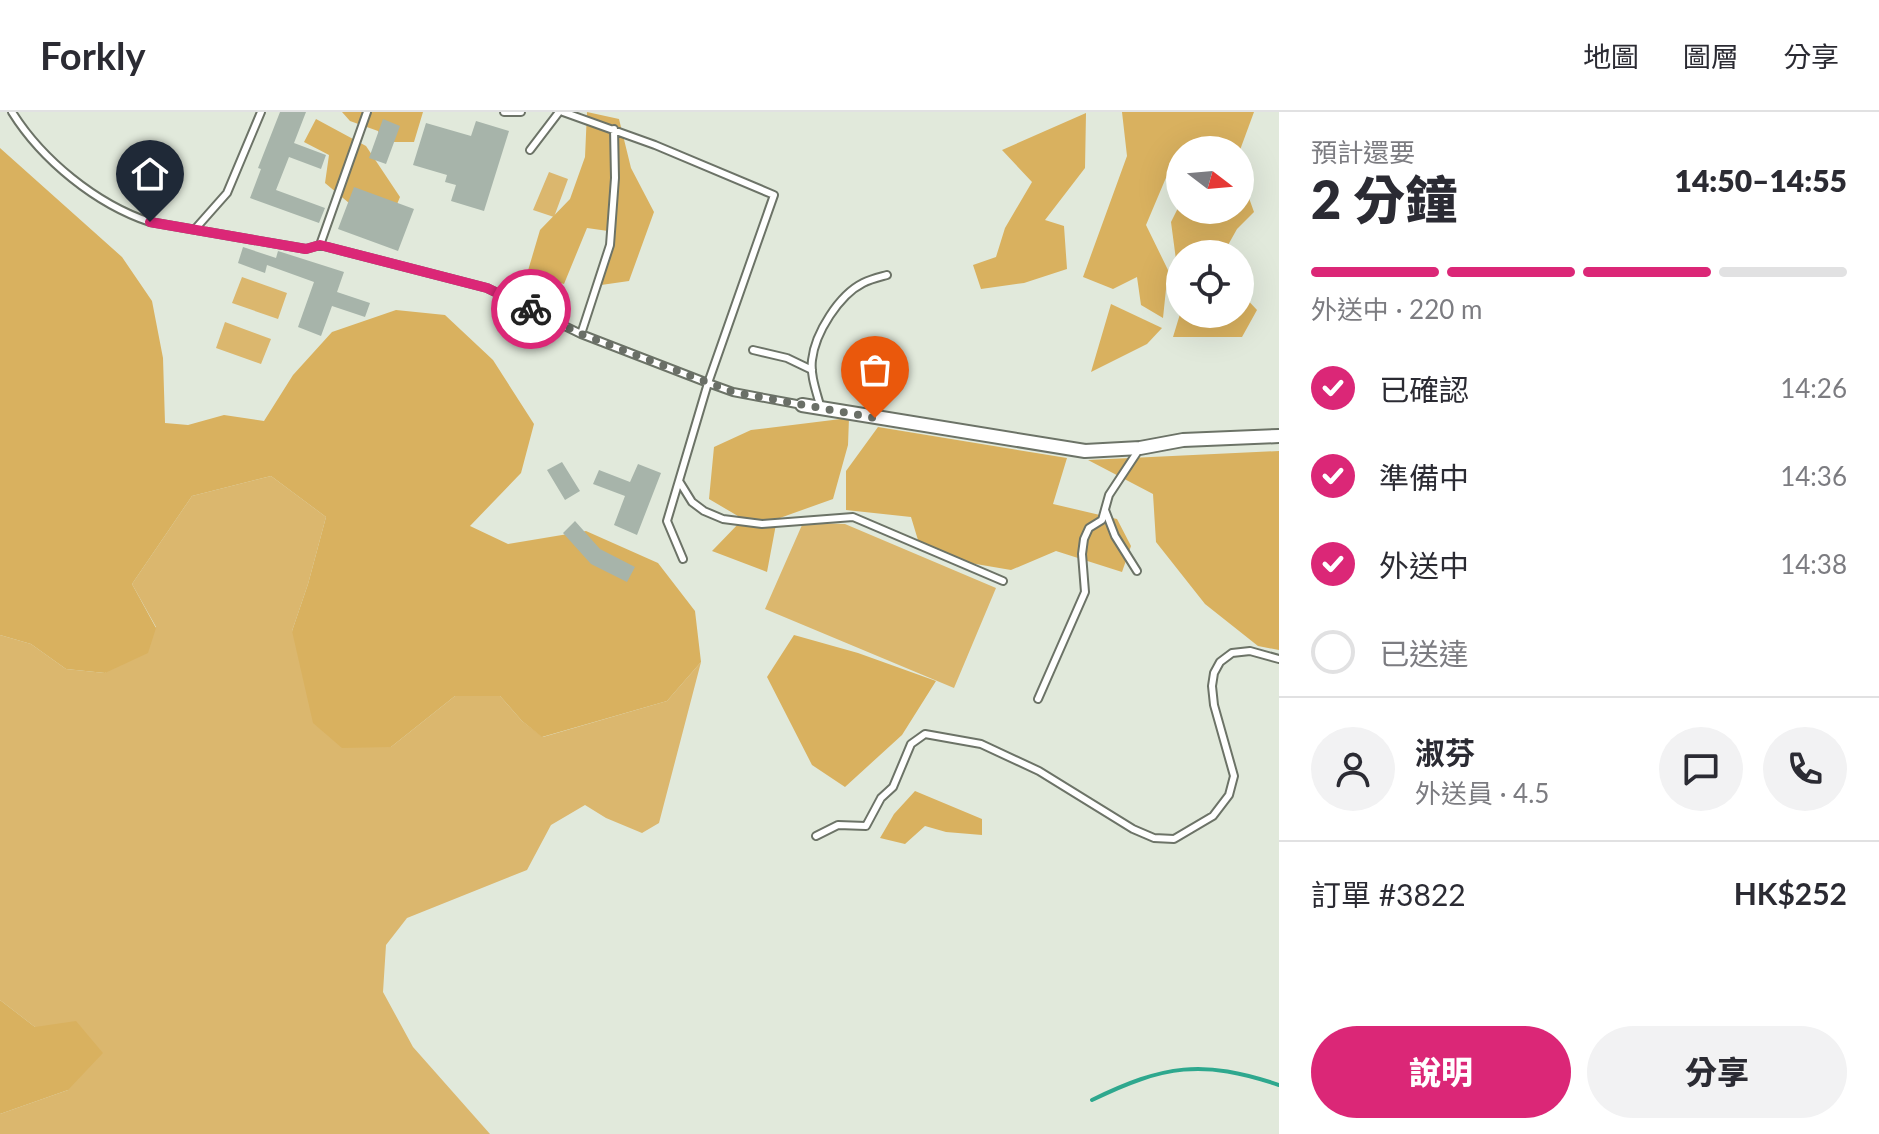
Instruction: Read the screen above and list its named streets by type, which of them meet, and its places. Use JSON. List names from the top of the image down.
{
  "north": "right",
  "page": {
    "header": "Forkly",
    "nav": ["地圖", "圖層", "分享"],
    "heading": ["2 分鐘", "預計還要", "14:50–14:55"],
    "panel": [
      "淑芬",
      "外送員 · 4.5",
      "訂單 #3822",
      "HK$252"
    ],
    "bar": "外送中 · 220 m",
    "list": [
      ["已確認", "14:26"],
      ["準備中", "14:36"],
      ["外送中", "14:38"],
      "已送達"
    ],
    "buttons": ["說明", "分享"]
  }
}
